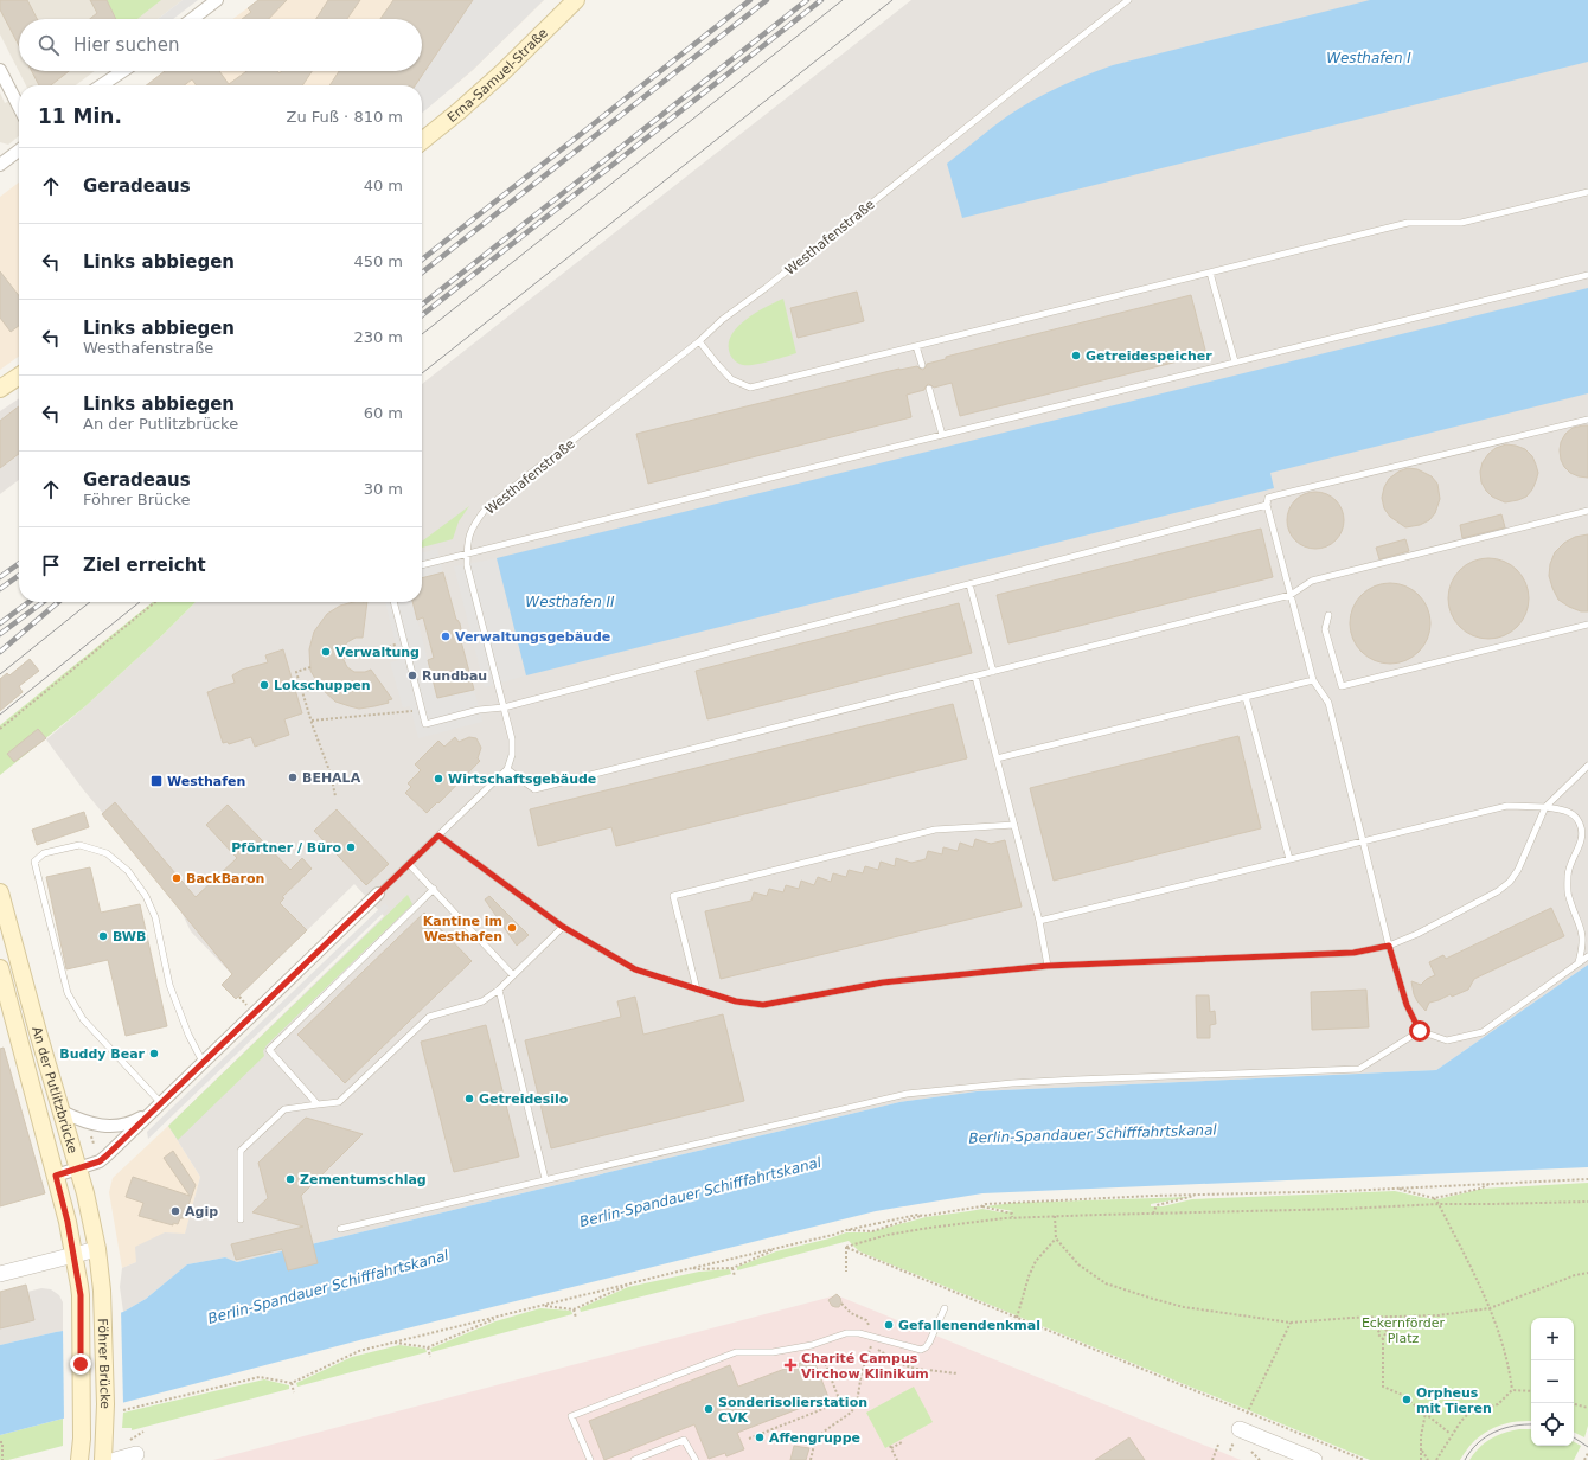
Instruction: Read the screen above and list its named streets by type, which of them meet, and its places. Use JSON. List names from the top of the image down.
{
  "streets": {
    "main road": ["Erna-Samuel-Straße", "An der Putlitzbrücke", "Föhrer Brücke"],
    "lane": ["Westhafenstraße"]
  },
  "crossings": [
    ["An der Putlitzbrücke", "Föhrer Brücke"]
  ],
  "water": ["Westhafen I", "Westhafen II", "Berlin-Spandauer Schifffahrtskanal"],
  "parks": ["Eckernförder Platz"],
  "places": {
    "other": [
      "Getreidespeicher",
      "Verwaltungsgebäude",
      "Verwaltung",
      "Rundbau",
      "Lokschuppen",
      "BEHALA",
      "Wirtschaftsgebäude",
      "Pförtner / Büro",
      "BackBaron",
      "Kantine im Westhafen",
      "BWB",
      "Buddy Bear",
      "Getreidesilo",
      "Zementumschlag",
      "Agip",
      "Gefallenendenkmal",
      "Orpheus mit Tieren",
      "Sonderisolierstation CVK",
      "Affengruppe"
    ],
    "transit": ["Westhafen"],
    "health": ["Charité Campus Virchow Klinikum"]
  },
  "page": {
    "search": "Hier suchen",
    "heading": ["11 Min.", "Zu Fuß · 810 m"],
    "list": [
      ["Geradeaus", "40 m"],
      ["Links abbiegen", "450 m"],
      ["Links abbiegen", "Westhafenstraße", "230 m"],
      ["Links abbiegen", "An der Putlitzbrücke", "60 m"],
      ["Geradeaus", "Föhrer Brücke", "30 m"],
      "Ziel erreicht"
    ],
    "map_buttons": ["+", "−"]
  }
}
